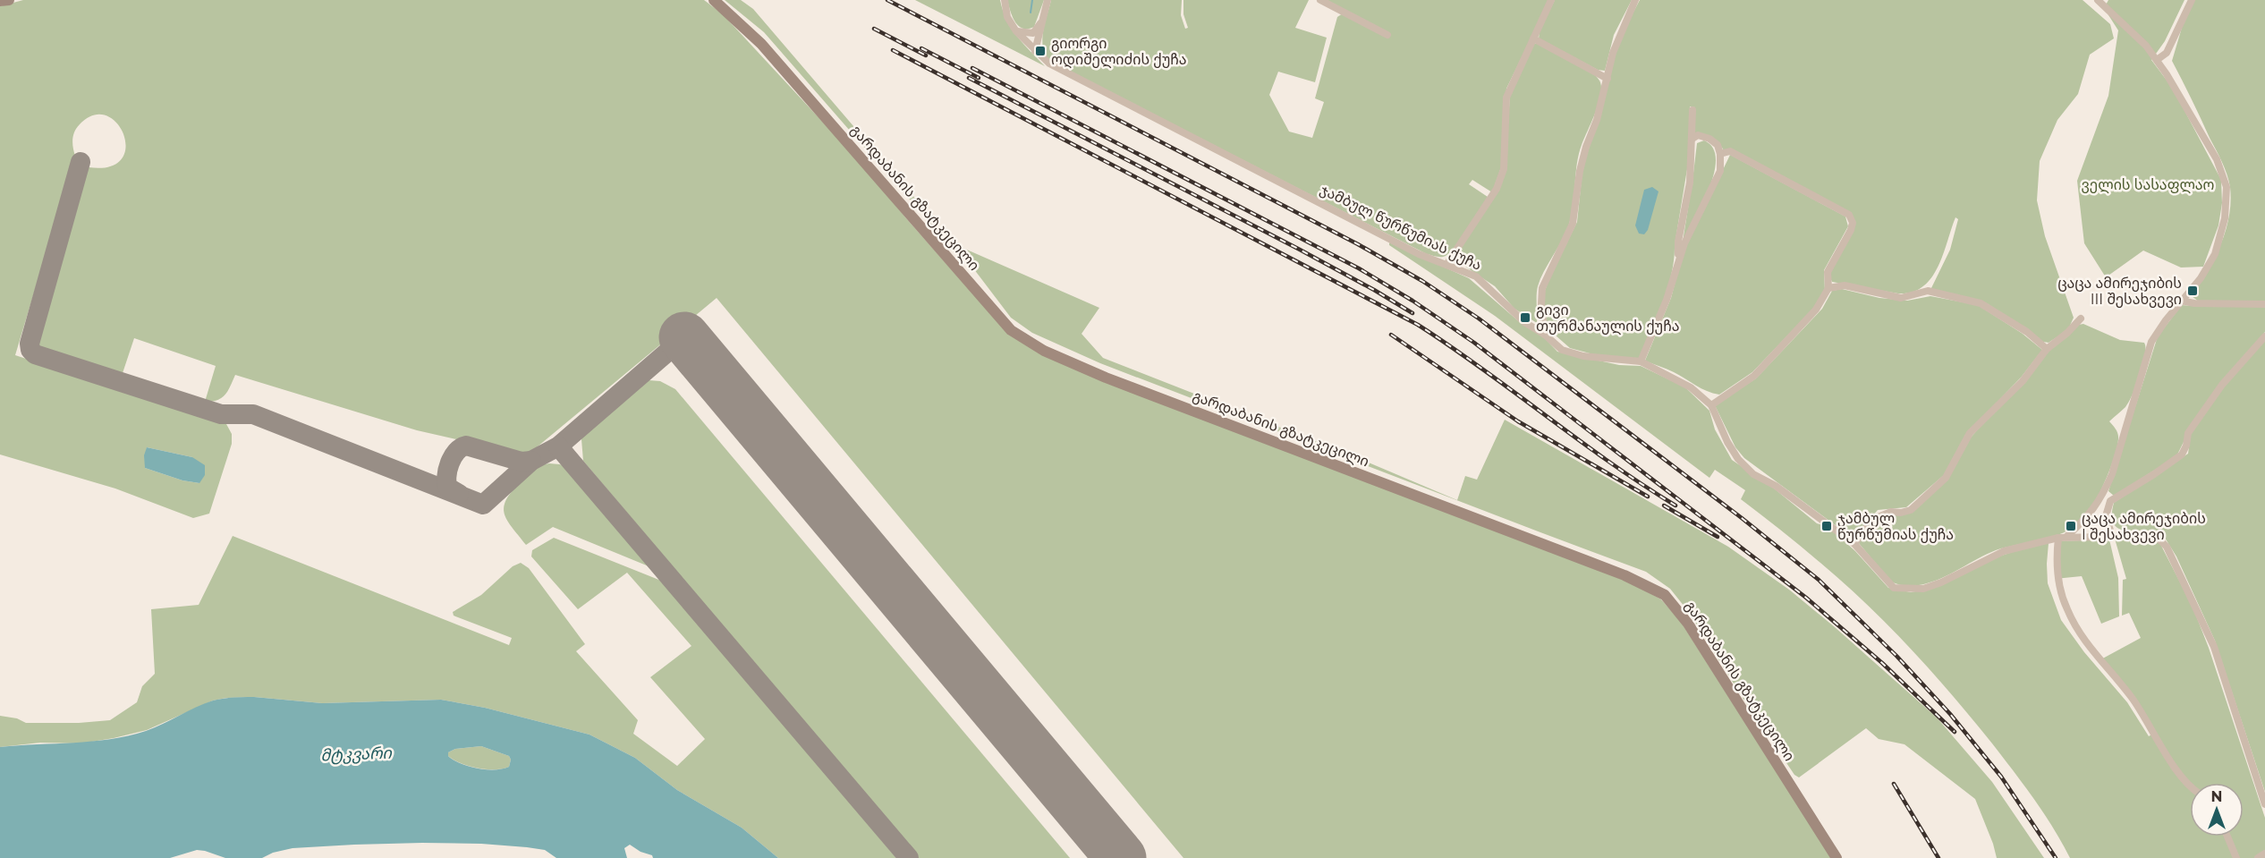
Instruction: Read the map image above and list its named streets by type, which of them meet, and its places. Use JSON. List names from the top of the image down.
{
  "streets": {
    "main road": ["გარდაბანის გზატკეცილი"],
    "street": ["ჯამბულ წურწუმიას ქუჩა"]
  },
  "water": ["მტკვარი"],
  "parks": ["ველის სასაფლაო"],
  "places": {
    "transit": [
      "გიორგი ოდიშელიძის ქუჩა",
      "ცაცა ამირეჯიბის III შესახვევი",
      "გივი თურმანაულის ქუჩა",
      "ჯამბულ წურწუმიას ქუჩა",
      "ცაცა ამირეჯიბის I შესახვევი"
    ]
  },
  "north": "top"
}
